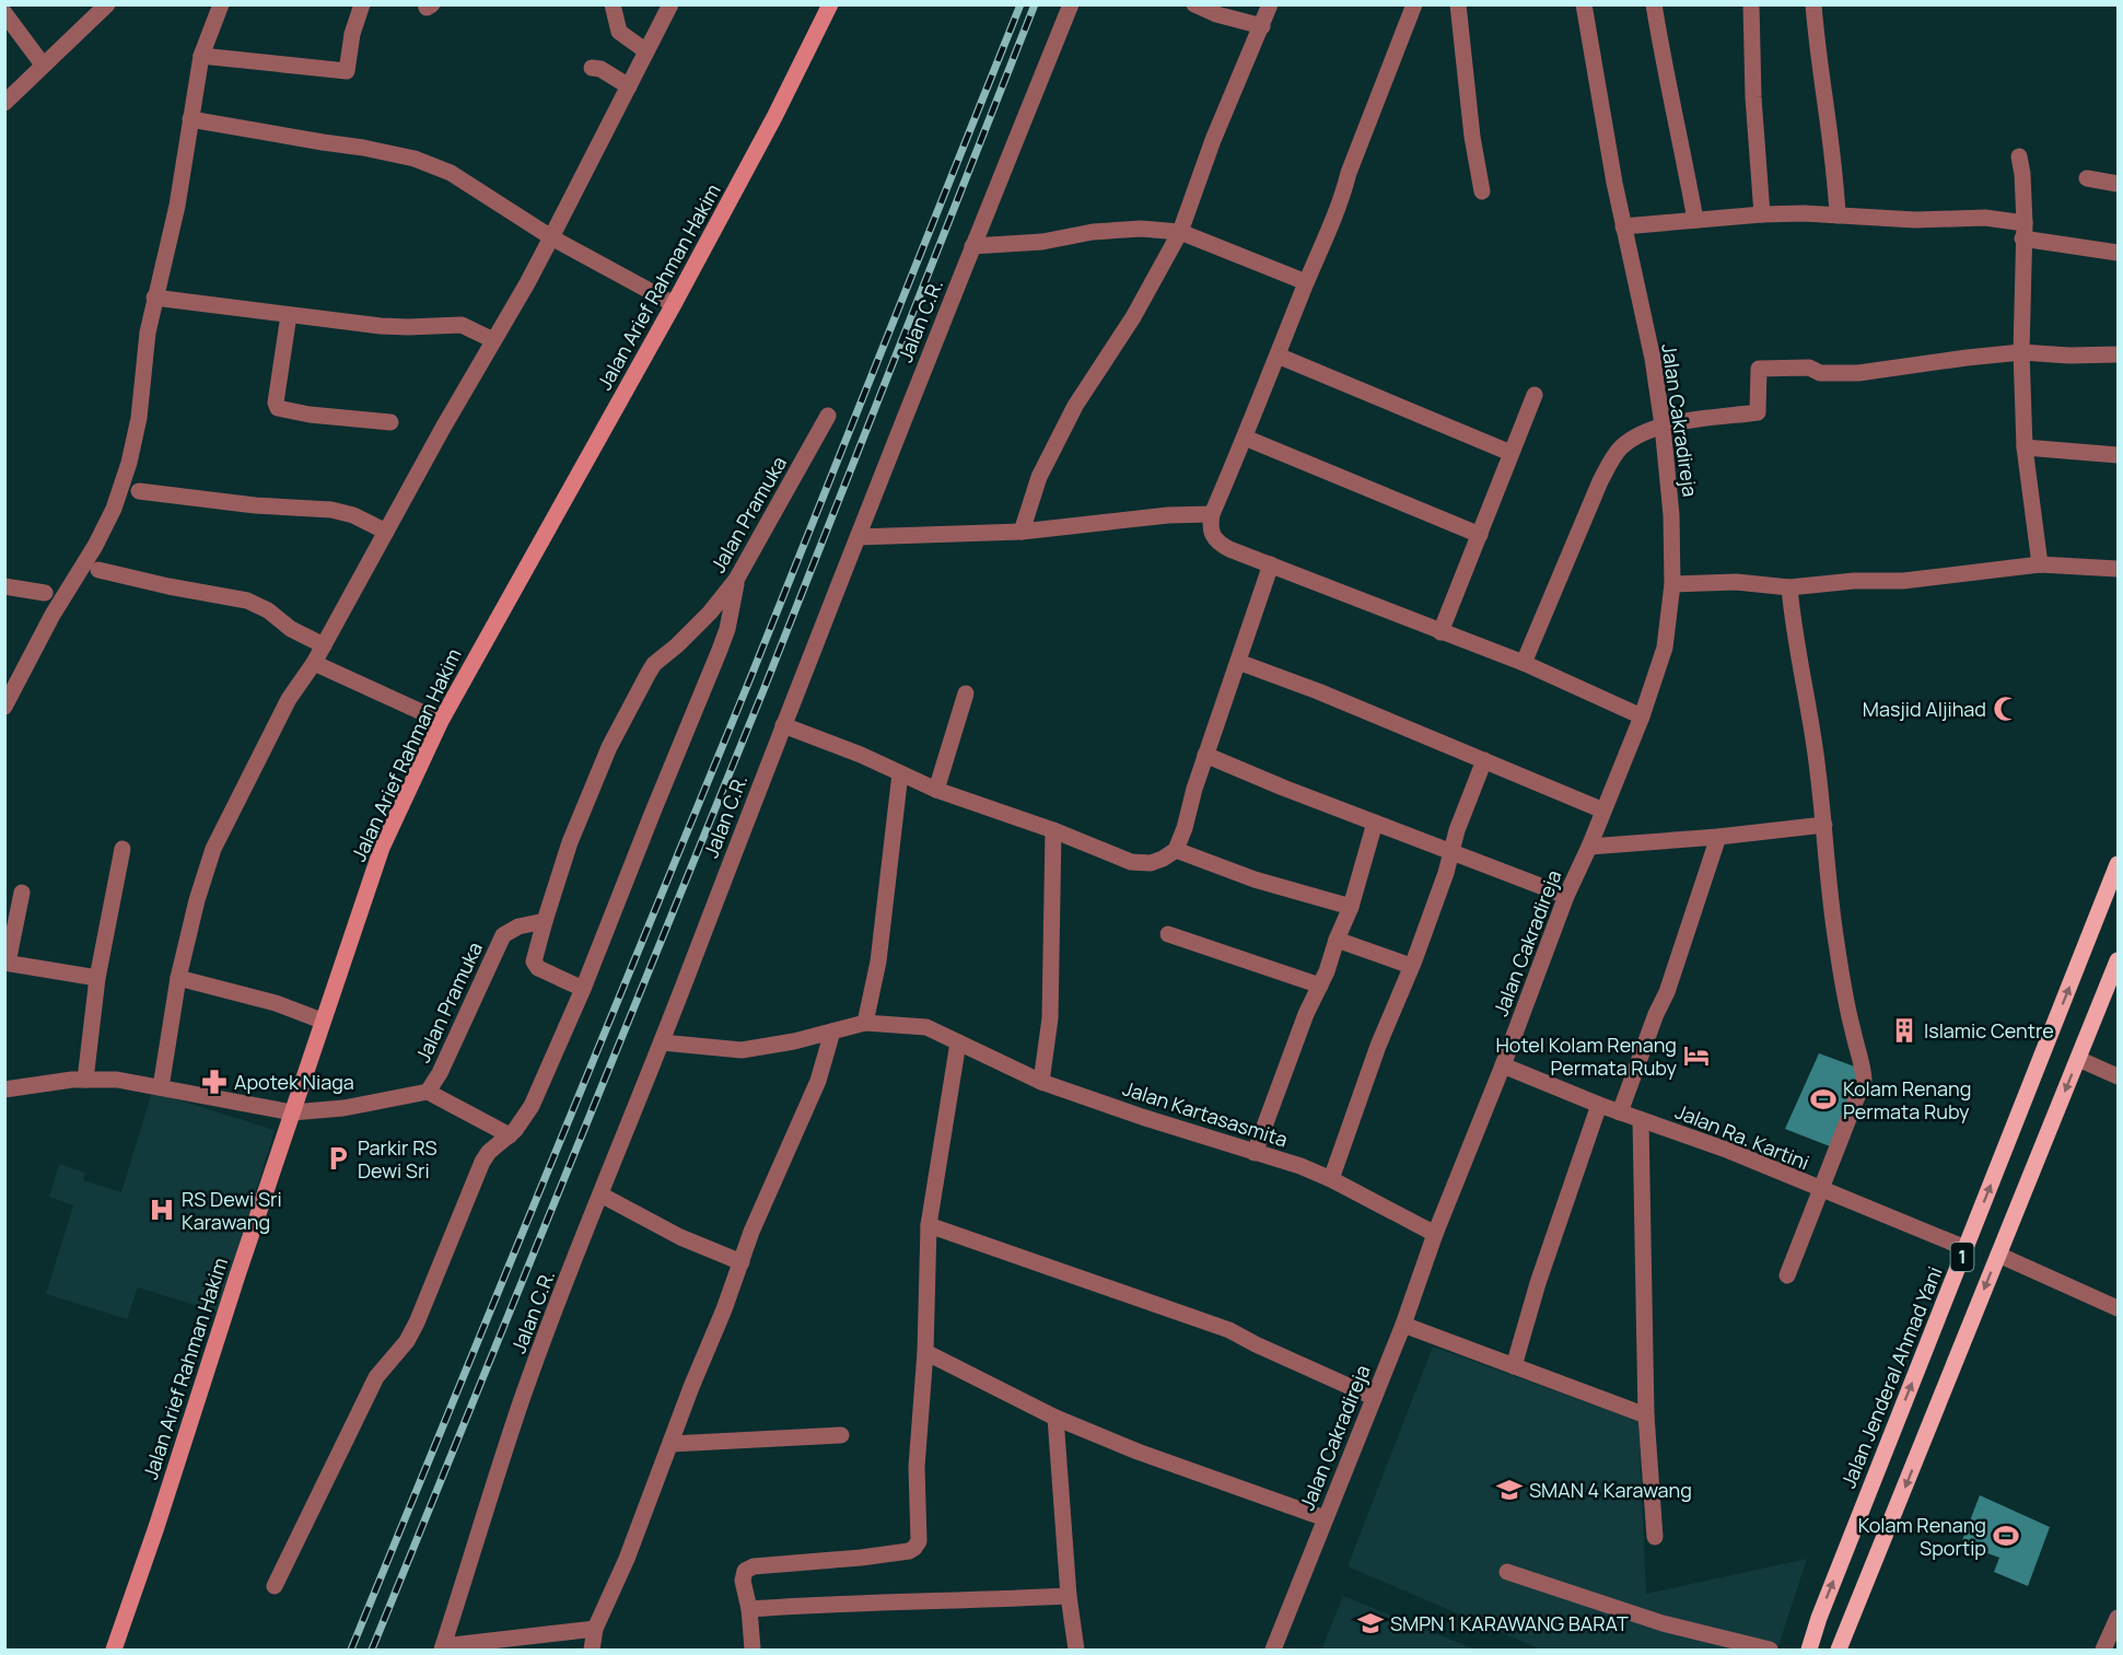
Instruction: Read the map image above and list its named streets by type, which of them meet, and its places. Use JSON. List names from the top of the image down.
{
  "streets": {
    "main road": ["Jalan Arief Rahman Hakim", "1", "Jalan Jenderal Ahmad Yani"],
    "street": [
      "Jalan C.R.",
      "Jalan Cakradireja",
      "Jalan Pramuka",
      "Jalan Kartasasmita",
      "Jalan Ra. Kartini"
    ]
  },
  "crossings": [
    ["Jalan Arief Rahman Hakim", "Jalan Pramuka"],
    ["Jalan C.R.", "Jalan Kartasasmita"],
    ["Jalan Cakradireja", "Jalan Kartasasmita"],
    ["Jalan Cakradireja", "Jalan Ra. Kartini"],
    ["Jalan Ra. Kartini", "Jalan Jenderal Ahmad Yani"]
  ],
  "places": {
    "mosque": ["Masjid Aljihad"],
    "building": ["Islamic Centre"],
    "hotel": ["Hotel Kolam Renang Permata Ruby"],
    "pharmacy": ["Apotek Niaga"],
    "sports": ["Kolam Renang Permata Ruby", "Kolam Renang Sportip"],
    "parking": ["Parkir RS Dewi Sri"],
    "hospital": ["RS Dewi Sri Karawang"],
    "school or university": ["SMAN 4 Karawang", "SMPN 1 KARAWANG BARAT"]
  }
}
